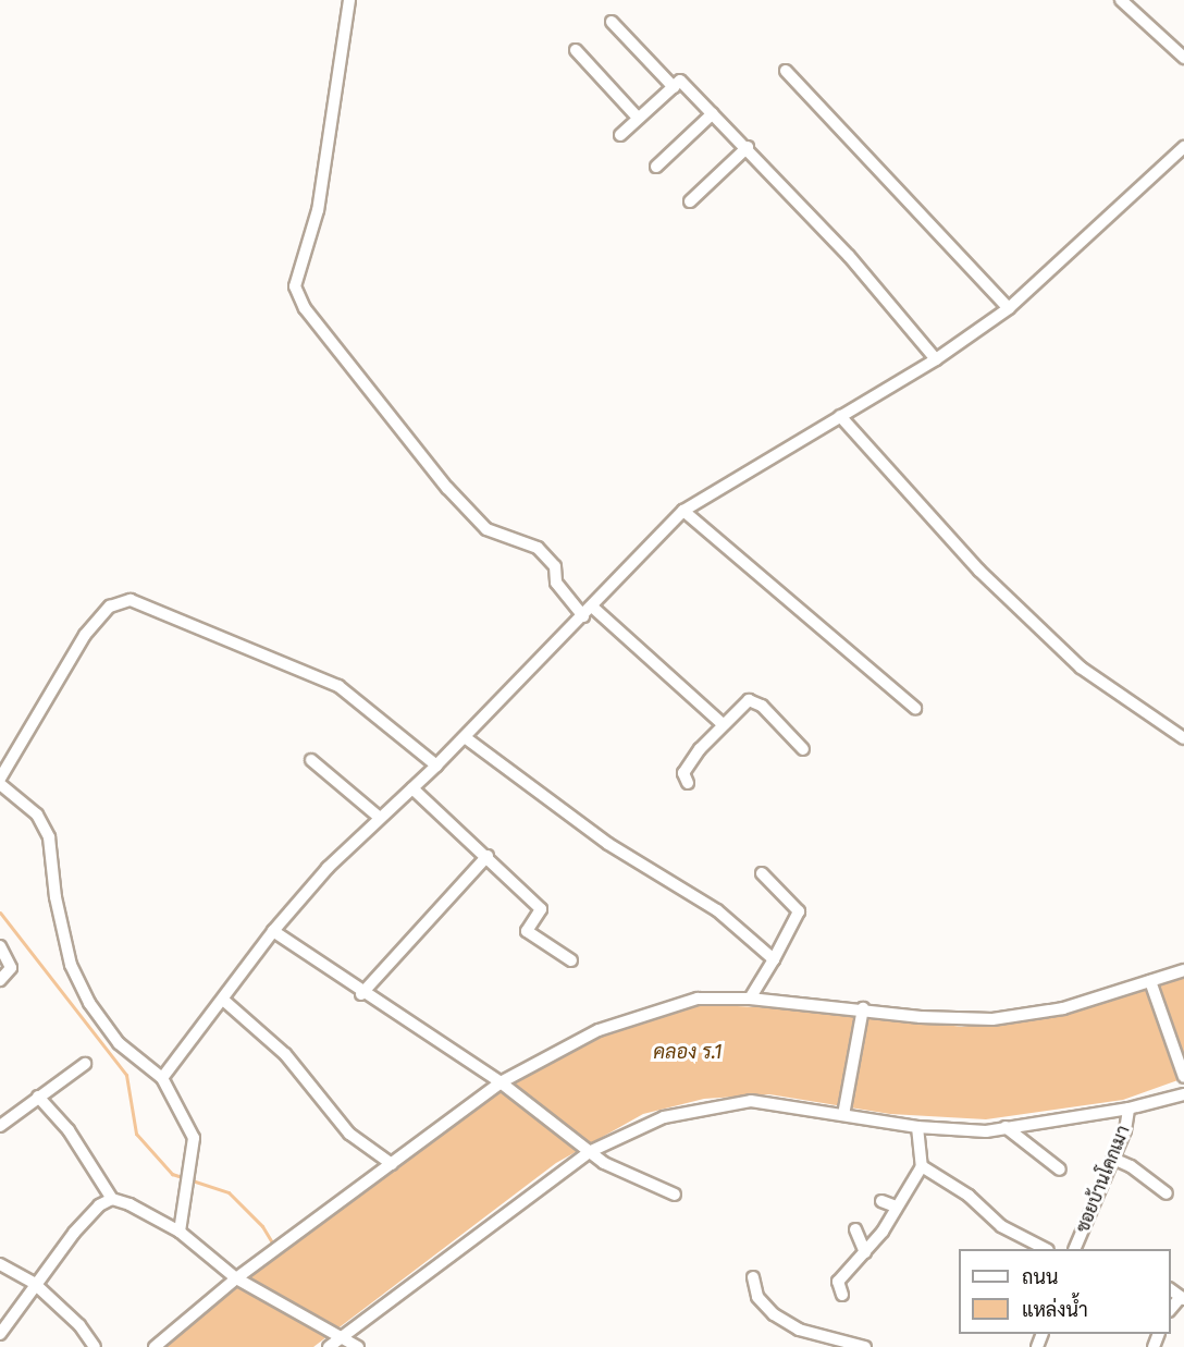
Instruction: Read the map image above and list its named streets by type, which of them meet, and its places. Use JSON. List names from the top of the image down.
{
  "streets": {
    "street": ["ซอยบ้านโคกเมา"]
  },
  "water": ["คลอง ร.1"],
  "legend": ["ถนน", "แหล่งน้ำ"]
}
